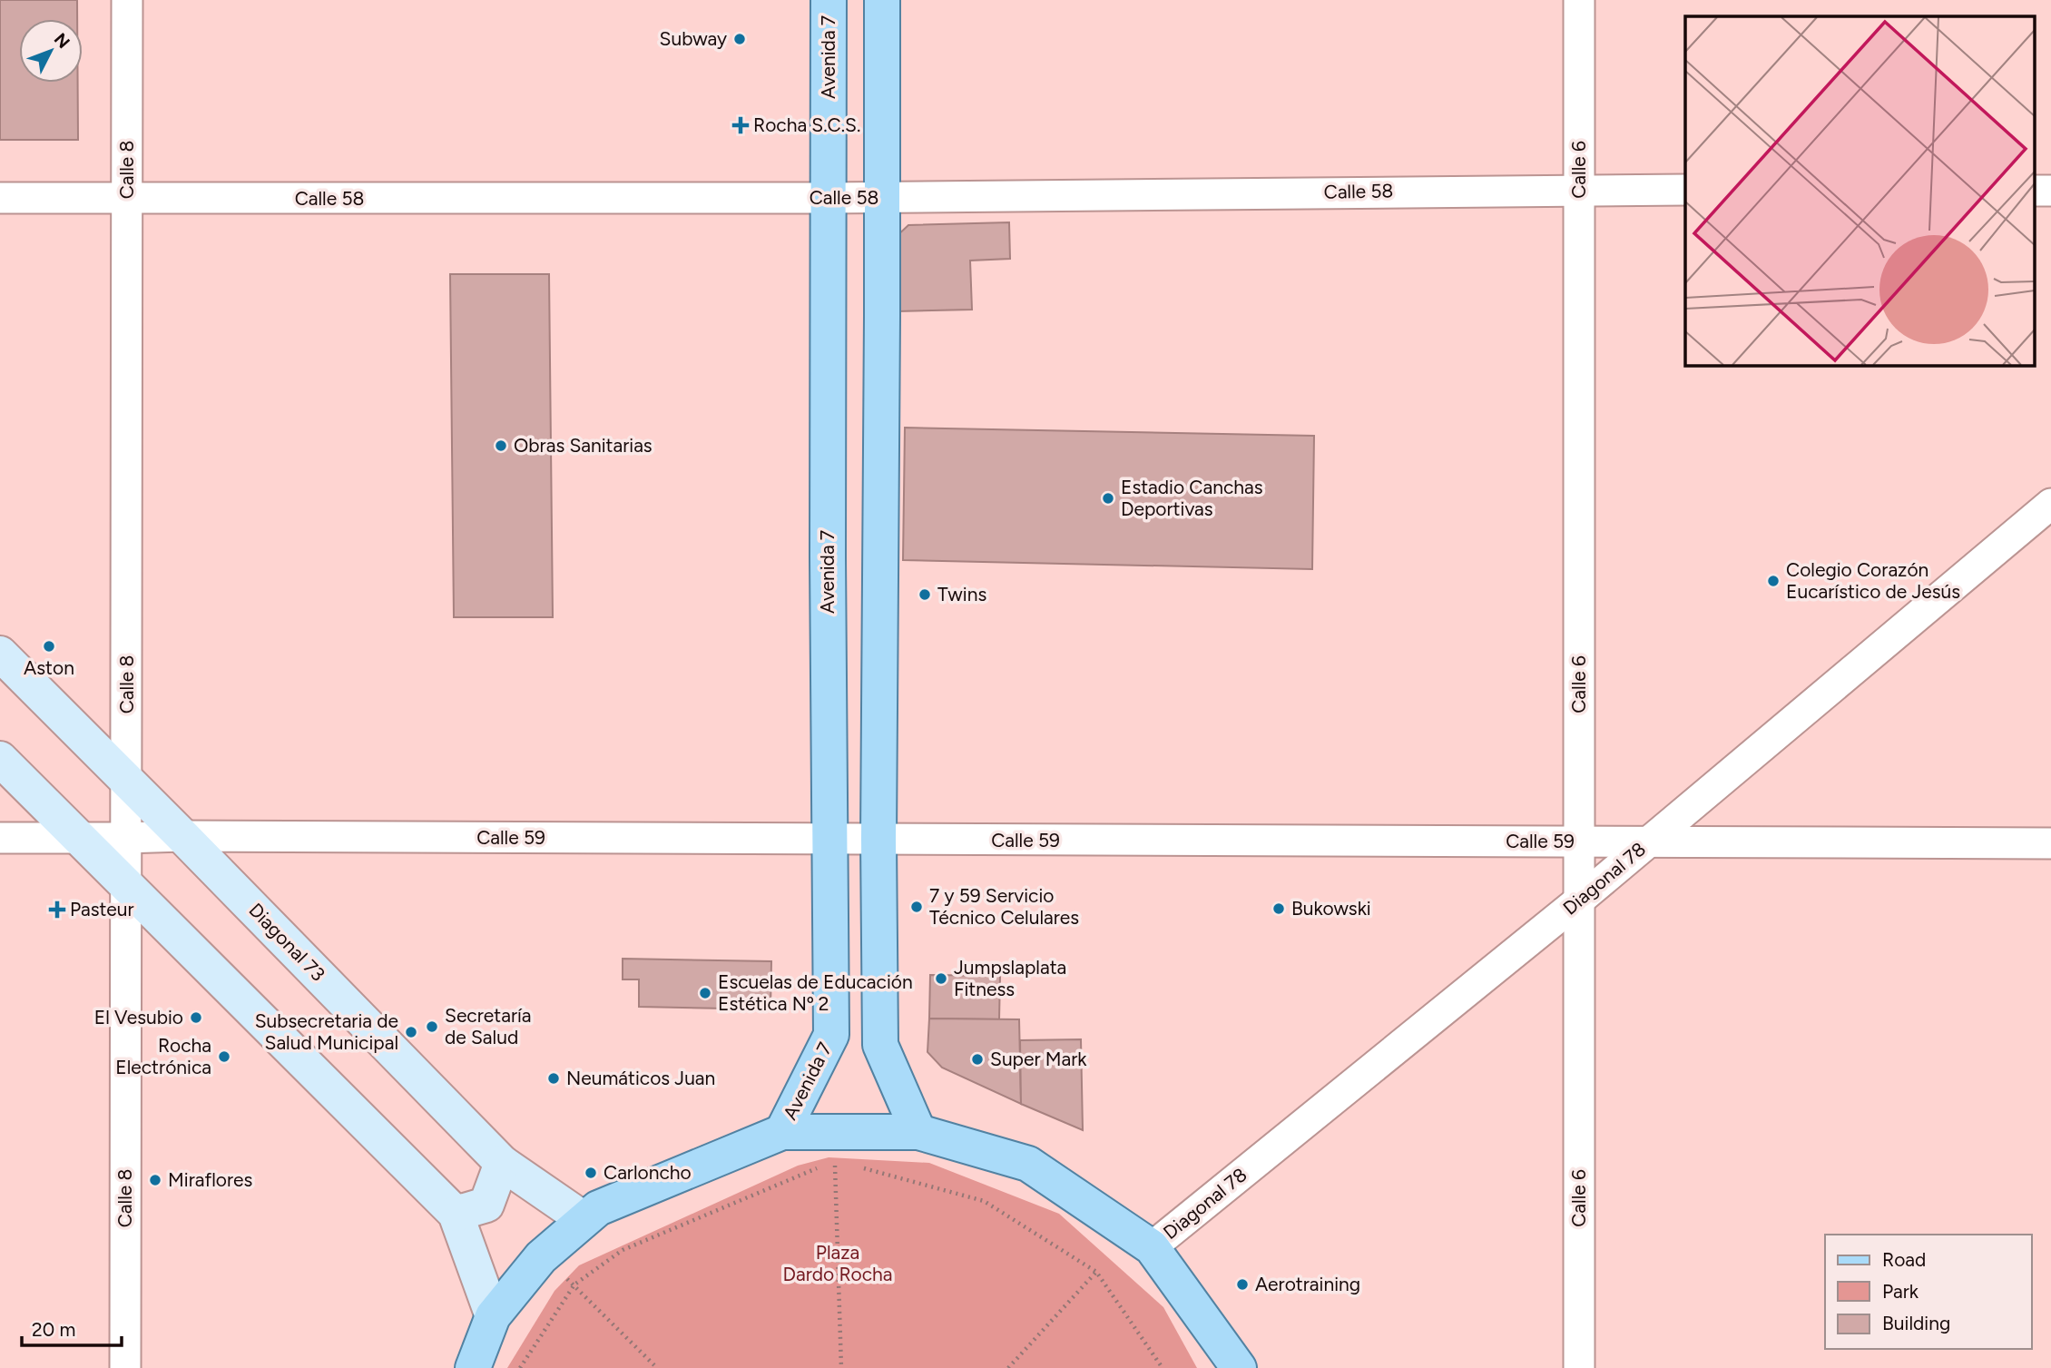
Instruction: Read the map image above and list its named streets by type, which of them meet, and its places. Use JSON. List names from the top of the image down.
{
  "streets": {
    "main road": ["Avenida 7", "Diagonal 73"],
    "street": [
      "Calle 8",
      "Calle 6",
      "Calle 58",
      "Calle 59",
      "Diagonal 78"
    ]
  },
  "crossings": [
    ["Avenida 7", "Calle 58"],
    ["Avenida 7", "Calle 59"],
    ["Calle 8", "Calle 58"],
    ["Calle 8", "Calle 59"],
    ["Calle 8", "Diagonal 73"],
    ["Calle 6", "Calle 58"],
    ["Calle 6", "Calle 59"],
    ["Calle 6", "Diagonal 78"],
    ["Calle 59", "Diagonal 78"],
    ["Calle 59", "Diagonal 73"]
  ],
  "parks": ["Plaza Dardo Rocha"],
  "places": {
    "other": [
      "Subway",
      "Obras Sanitarias",
      "Estadio Canchas Deportivas",
      "Colegio Corazón Eucarístico de Jesús",
      "Twins",
      "Aston",
      "7 y 59 Servicio Técnico Celulares",
      "Bukowski",
      "Jumpslaplata Fitness",
      "Escuelas de Educación Estética Nº 2",
      "El Vesubio",
      "Secretaría de Salud",
      "Subsecretaria de Salud Municipal",
      "Rocha Electrónica",
      "Super Mark",
      "Neumáticos Juan",
      "Carloncho",
      "Miraflores",
      "Aerotraining"
    ],
    "health": ["Rocha S.C.S.", "Pasteur"]
  },
  "legend": ["Road", "Park", "Building"],
  "scale_bar": "20 m",
  "north": "top right"
}
